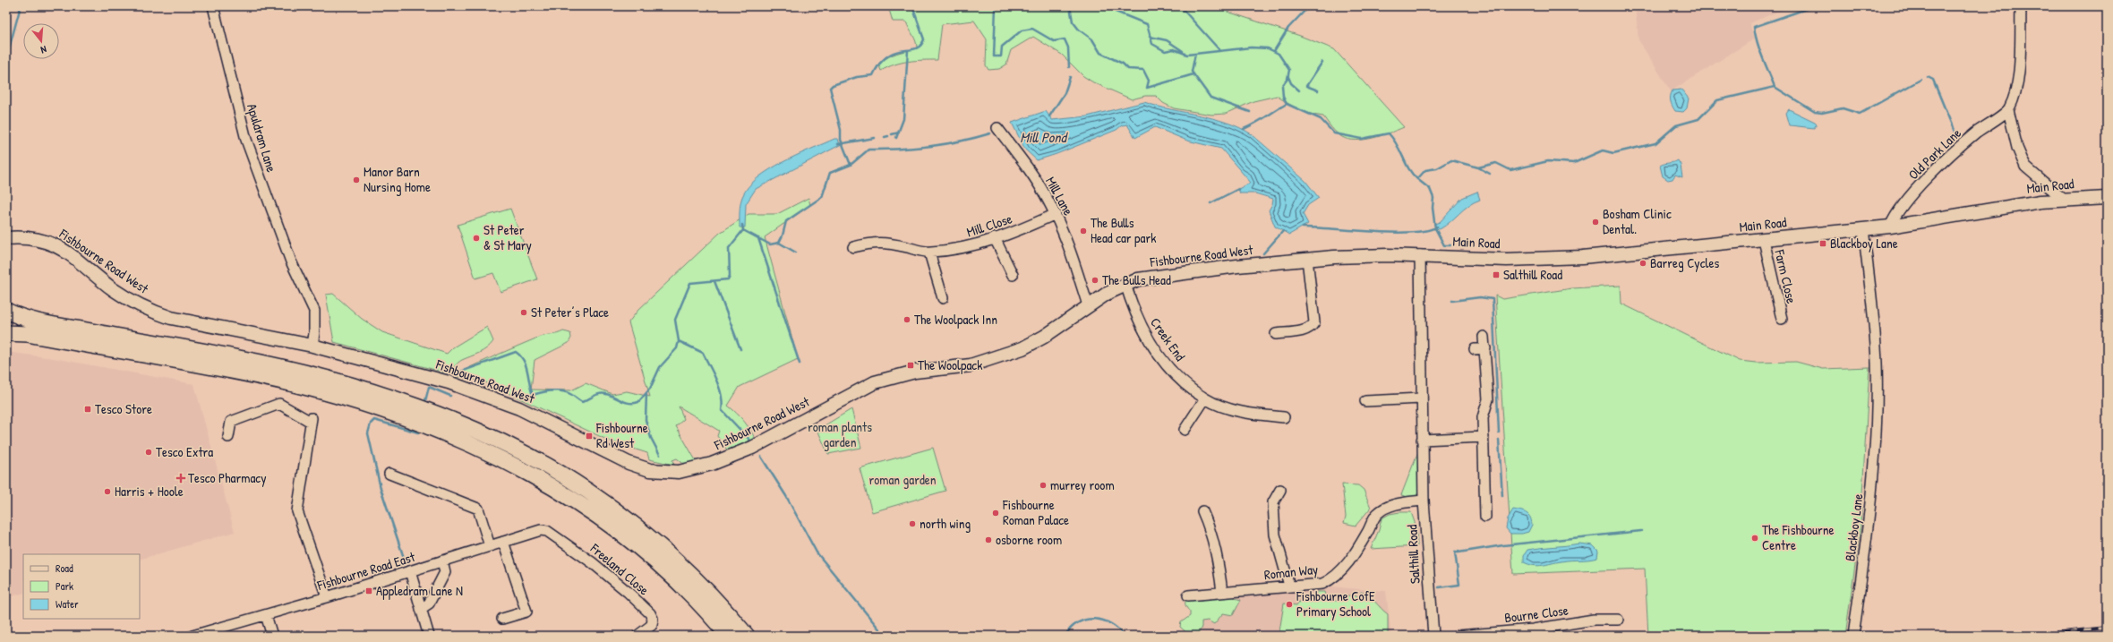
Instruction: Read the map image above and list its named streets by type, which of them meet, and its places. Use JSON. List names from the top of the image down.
{
  "streets": {
    "main road": ["Main Road", "Fishbourne Road West"],
    "street": [
      "Apuldram Lane",
      "Old Park Lane",
      "Mill Lane",
      "Mill Close",
      "Farm Close",
      "Creek End",
      "Blackboy Lane",
      "Salthill Road",
      "Freeland Close",
      "Fishbourne Road East",
      "Roman Way",
      "Bourne Close"
    ]
  },
  "crossings": [
    ["Apuldram Lane", "Fishbourne Road West"],
    ["Old Park Lane", "Main Road"],
    ["Main Road", "Fishbourne Road West"],
    ["Main Road", "Farm Close"],
    ["Main Road", "Blackboy Lane"],
    ["Main Road", "Salthill Road"],
    ["Mill Lane", "Mill Close"],
    ["Mill Lane", "Fishbourne Road West"],
    ["Fishbourne Road West", "Creek End"],
    ["Fishbourne Road West", "Salthill Road"],
    ["Salthill Road", "Roman Way"],
    ["Freeland Close", "Fishbourne Road East"]
  ],
  "water": ["Mill Pond"],
  "parks": ["roman plants garden", "roman garden"],
  "places": {
    "other": [
      "Manor Barn Nursing Home",
      "Bosham Clinic Dental.",
      "The Bulls Head car park",
      "St Peter & St Mary",
      "Barreg Cycles",
      "The Bulls Head",
      "St Peter’s Place",
      "The Woolpack Inn",
      "Tesco Extra",
      "murrey room",
      "Harris + Hoole",
      "Fishbourne Roman Palace",
      "north wing",
      "The Fishbourne Centre",
      "osborne room",
      "Fishbourne CofE Primary School"
    ],
    "transit": [
      "Blackboy Lane",
      "Salthill Road",
      "The Woolpack",
      "Tesco Store",
      "Fishbourne Rd West",
      "Appledram Lane N"
    ],
    "health": ["Tesco Pharmacy"]
  },
  "legend": ["Road", "Park", "Water"],
  "north": "bottom"
}
